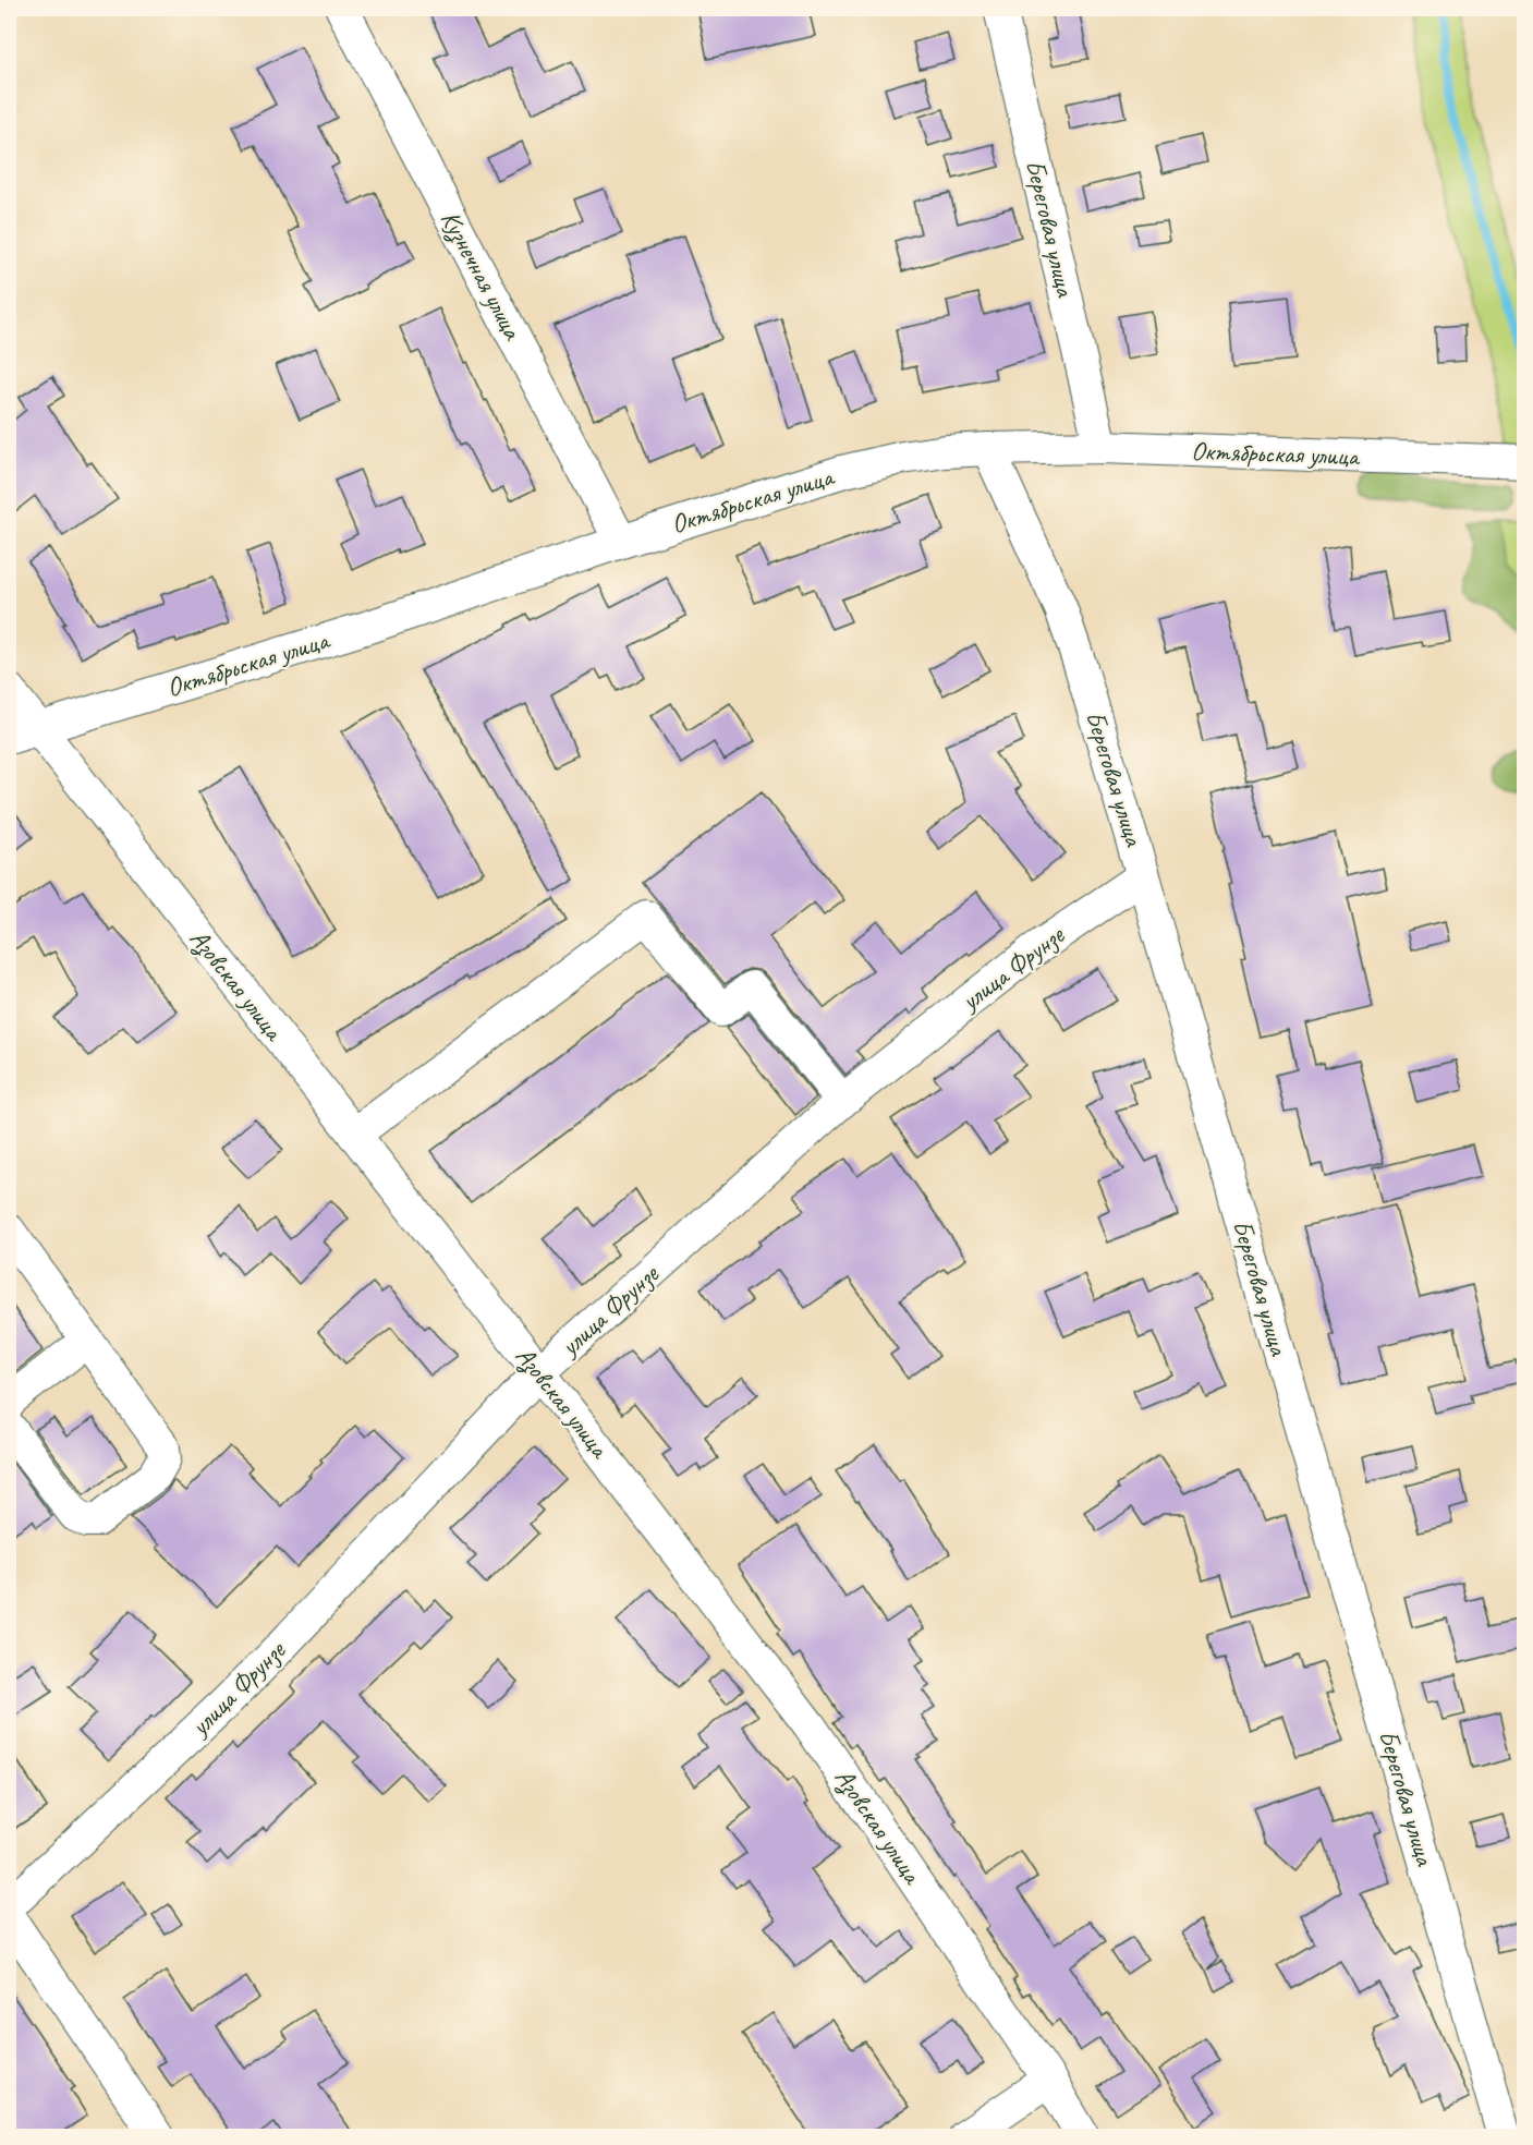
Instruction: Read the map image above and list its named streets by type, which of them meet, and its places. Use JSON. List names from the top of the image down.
{
  "streets": {
    "street": [
      "Береговая улица",
      "Кузнечная улица",
      "Октябрьская улица",
      "улица Фрунзе",
      "Азовская улица"
    ]
  },
  "crossings": [
    ["Береговая улица", "Октябрьская улица"],
    ["Береговая улица", "улица Фрунзе"],
    ["Кузнечная улица", "Октябрьская улица"],
    ["Октябрьская улица", "Азовская улица"],
    ["улица Фрунзе", "Азовская улица"]
  ]
}
